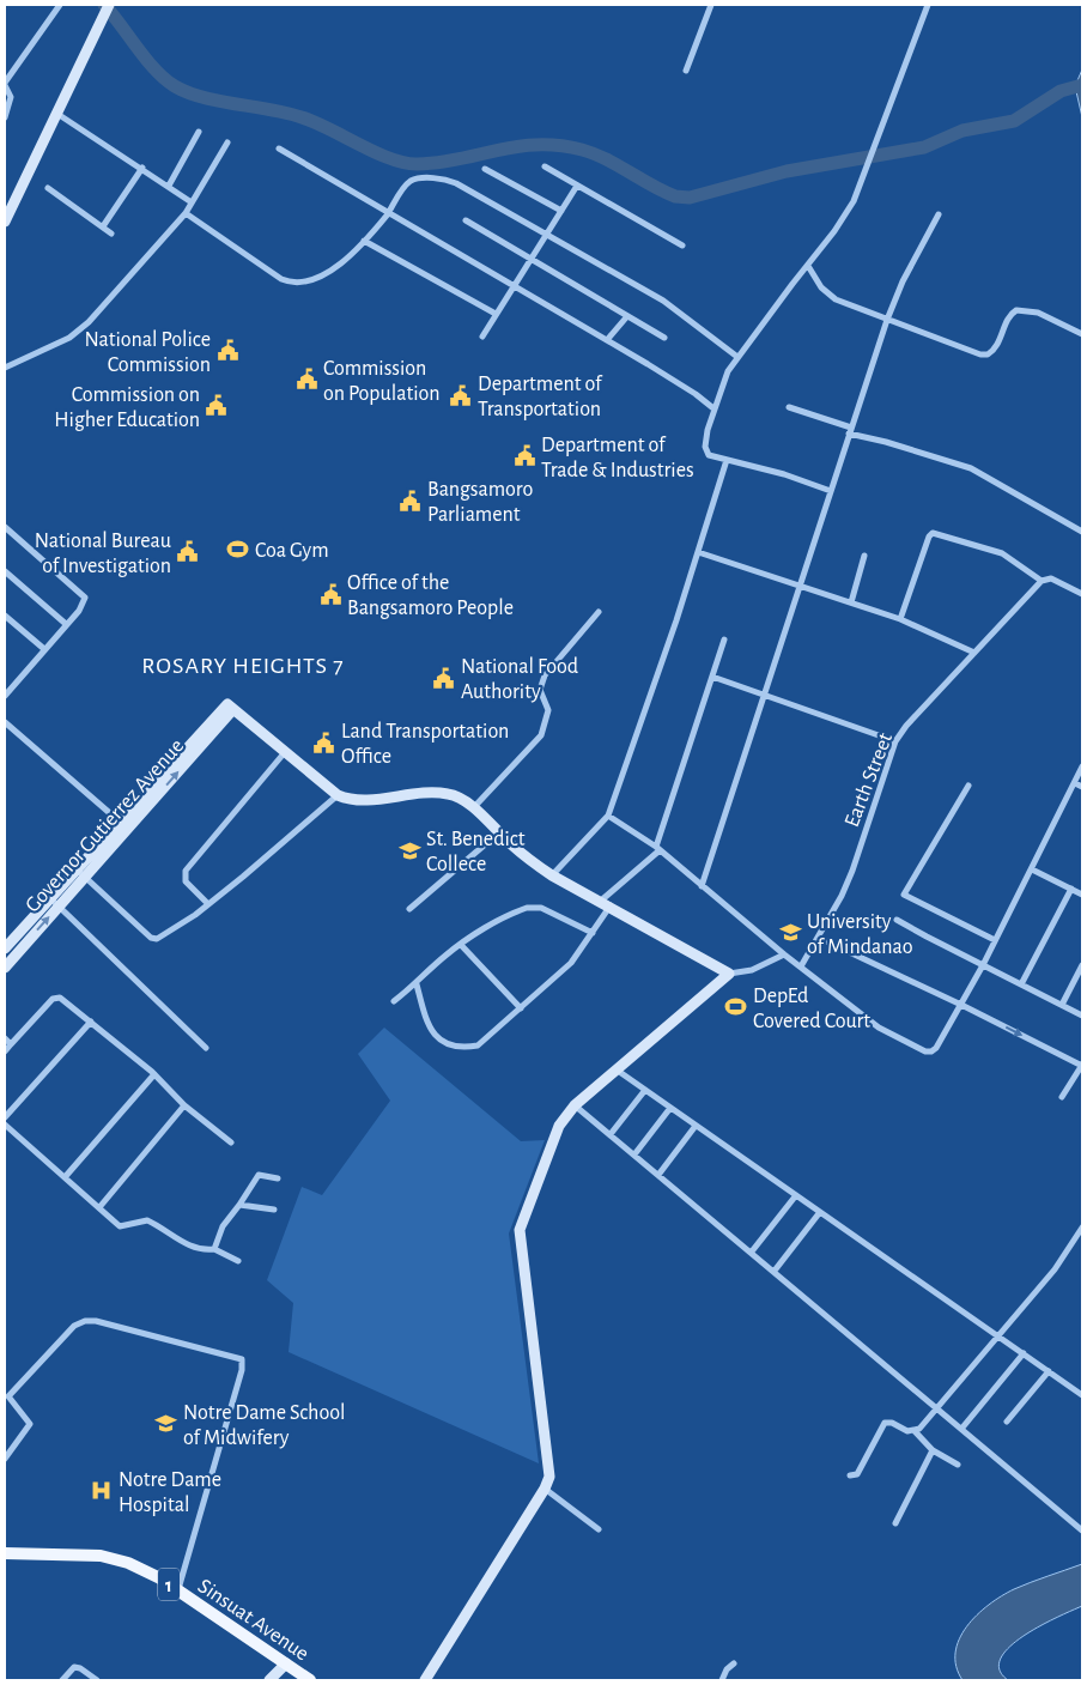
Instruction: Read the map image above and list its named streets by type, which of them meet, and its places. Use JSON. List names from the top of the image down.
{
  "streets": {
    "main road": ["1", "Sinsuat Avenue"],
    "street": ["Earth Street", "Governor Gutierrez Avenue"]
  },
  "districts": ["ROSARY HEIGHTS 7"],
  "places": {
    "public building": [
      "National Police Commission",
      "Commission on Population",
      "Department of Transportation",
      "Commission on Higher Education",
      "Department of Trade & Industries",
      "Bangsamoro Parliament",
      "National Bureau of Investigation",
      "Office of the Bangsamoro People",
      "National Food Authority",
      "Land Transportation Office"
    ],
    "sports": ["Coa Gym", "DepEd Covered Court"],
    "school or university": ["St. Benedict Collece", "University of Mindanao", "Notre Dame School of Midwifery"],
    "hospital": ["Notre Dame Hospital"]
  }
}
